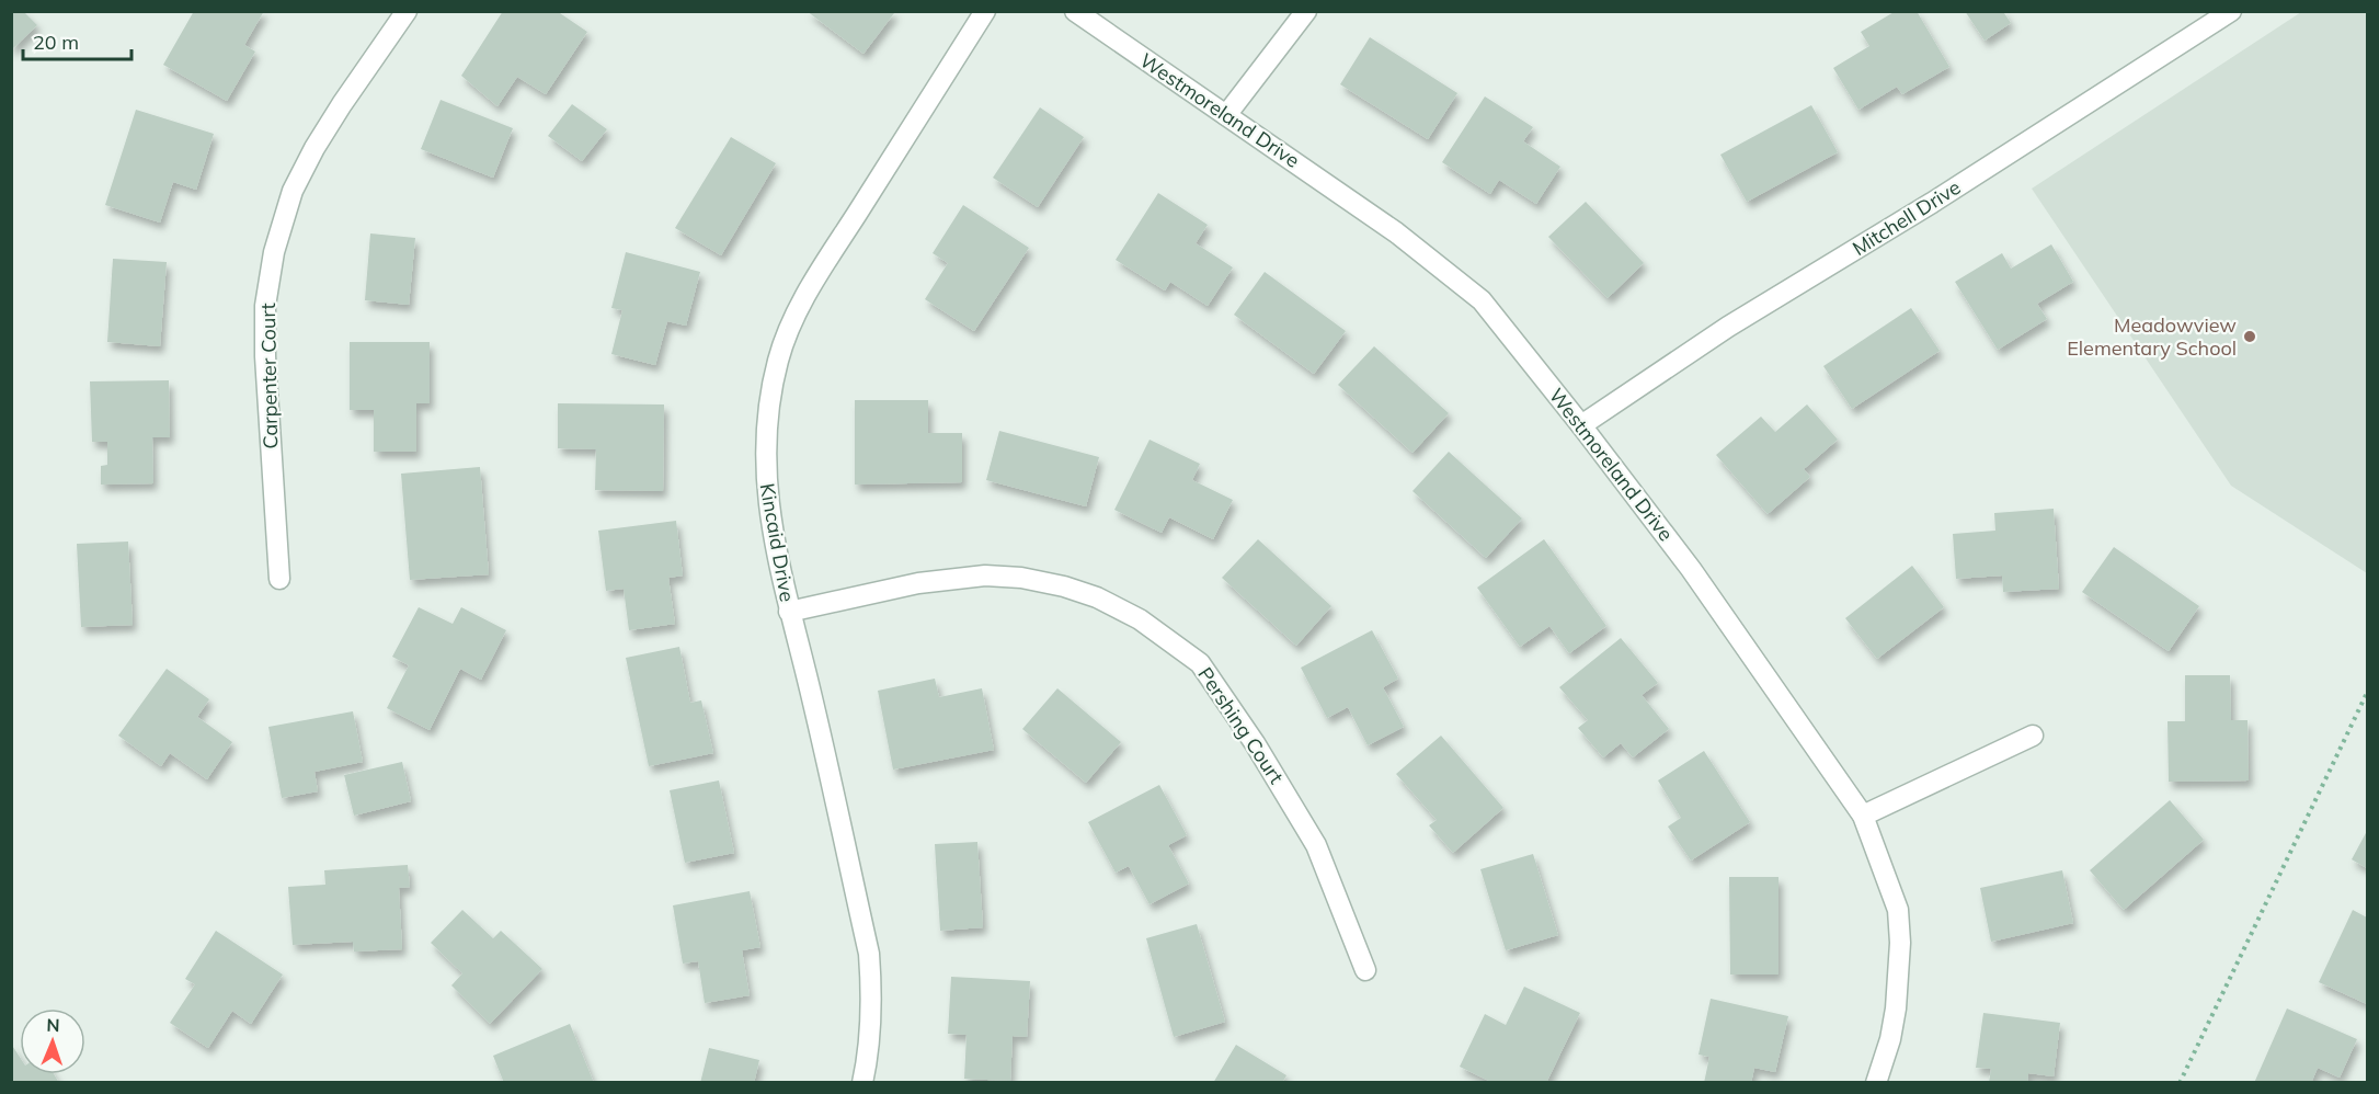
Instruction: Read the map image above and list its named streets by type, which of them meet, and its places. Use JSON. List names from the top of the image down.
{
  "streets": {
    "street": [
      "Westmoreland Drive",
      "Mitchell Drive",
      "Carpenter Court",
      "Kincaid Drive",
      "Pershing Court"
    ]
  },
  "crossings": [
    ["Westmoreland Drive", "Mitchell Drive"],
    ["Kincaid Drive", "Pershing Court"]
  ],
  "places": ["Meadowview Elementary School"],
  "scale_bar": "20 m",
  "north": "top"
}
